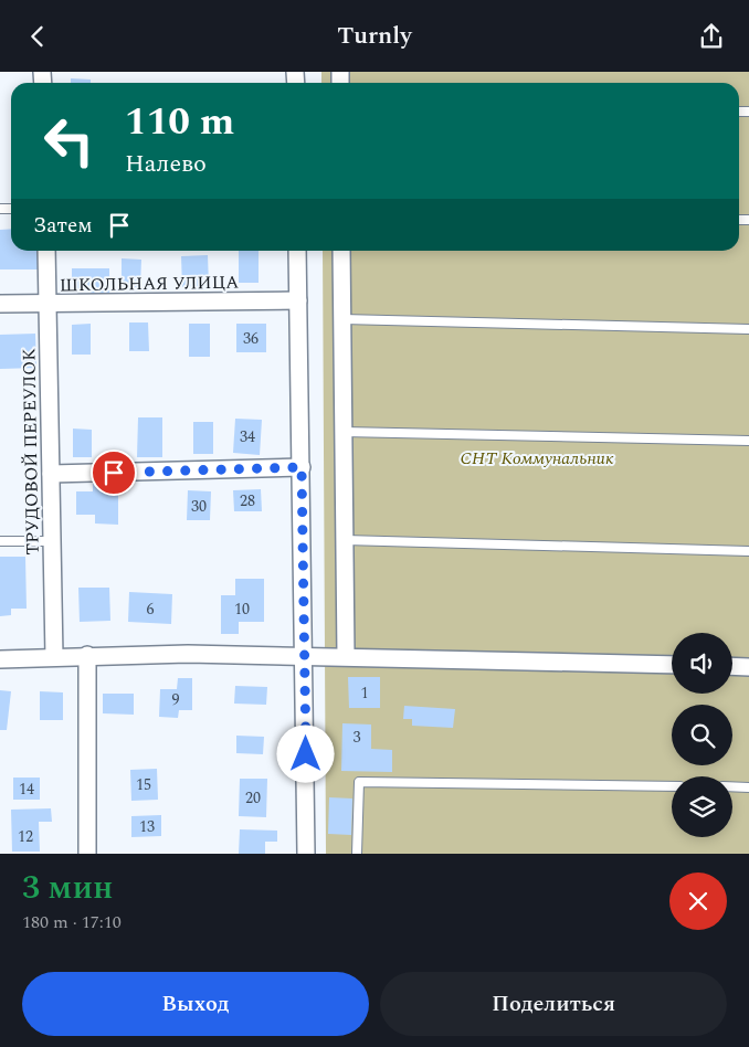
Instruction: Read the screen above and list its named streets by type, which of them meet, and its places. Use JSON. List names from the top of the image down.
{
  "streets": {
    "street": ["ШКОЛЬНАЯ УЛИЦА", "ТРУДОВОЙ ПЕРЕУЛОК"]
  },
  "crossings": [
    ["ШКОЛЬНАЯ УЛИЦА", "ТРУДОВОЙ ПЕРЕУЛОК"]
  ],
  "parks": ["СНТ Коммунальник"],
  "house_numbers": [
    "36",
    "34",
    "28",
    "30",
    "6",
    "10",
    "1",
    "9",
    "3",
    "15",
    "14",
    "20",
    "13",
    "12"
  ],
  "page": {
    "header": "Turnly",
    "turn": ["110 m", "Налево"],
    "then": "Затем",
    "heading": ["3 мин", "180 m · 17:10"],
    "buttons": ["Выход", "Поделиться"]
  }
}
